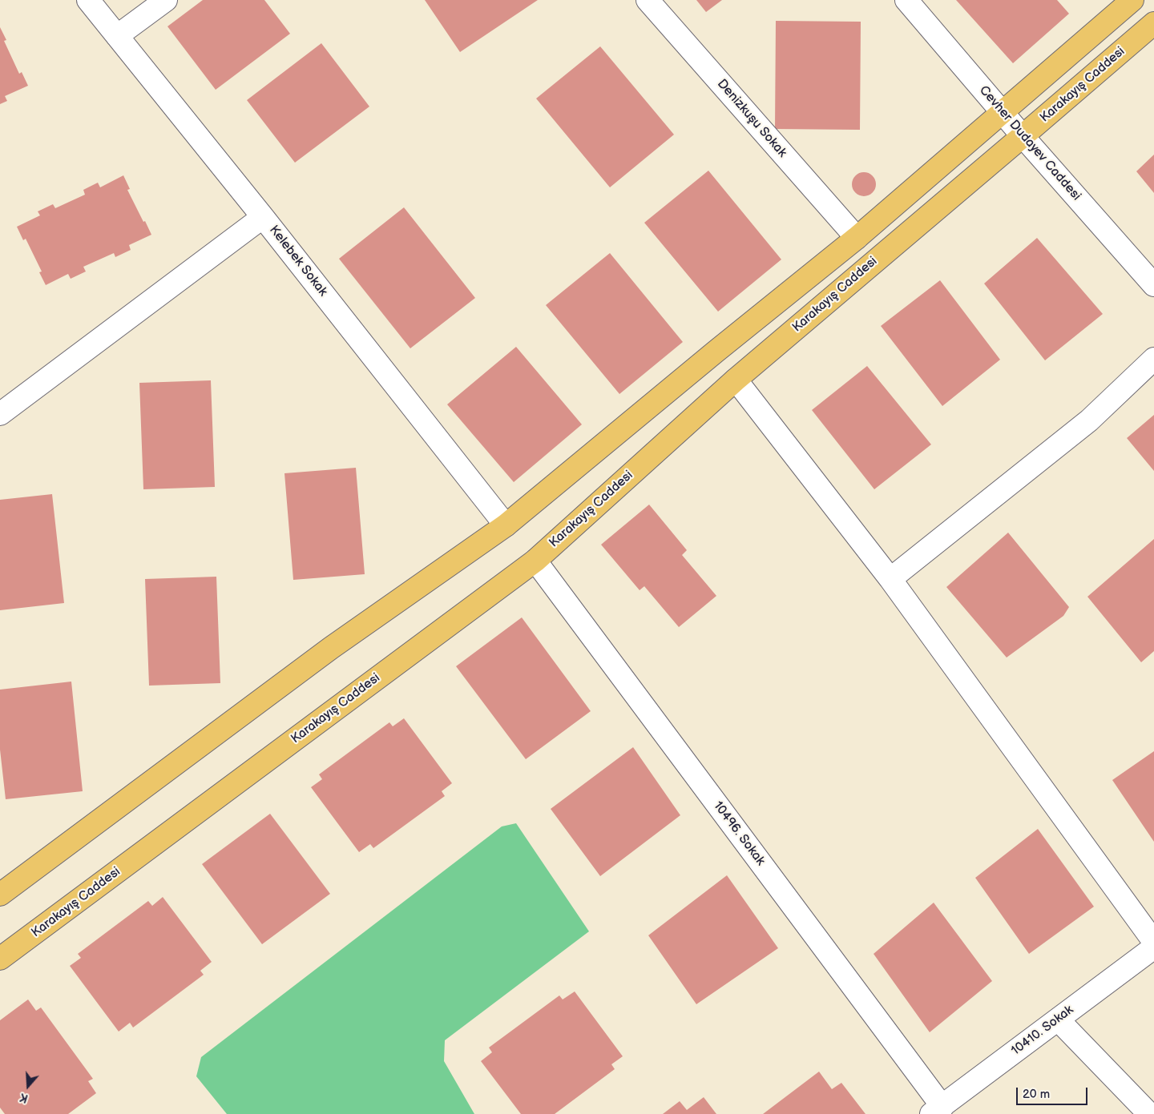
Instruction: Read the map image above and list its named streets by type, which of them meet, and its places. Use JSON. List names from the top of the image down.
{
  "streets": {
    "main road": ["Karakayış Caddesi"],
    "street": [
      "Denizkuşu Sokak",
      "Cevher Dudayev Caddesi",
      "Kelebek Sokak",
      "10496. Sokak",
      "10410. Sokak"
    ]
  },
  "crossings": [
    ["Karakayış Caddesi", "Cevher Dudayev Caddesi"],
    ["Karakayış Caddesi", "10496. Sokak"],
    ["10496. Sokak", "10410. Sokak"]
  ],
  "scale_bar": "20 m",
  "north": "bottom"
}
